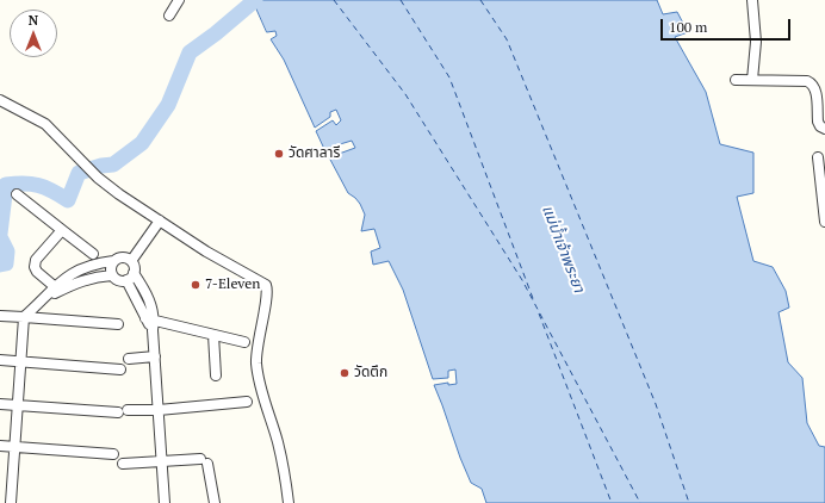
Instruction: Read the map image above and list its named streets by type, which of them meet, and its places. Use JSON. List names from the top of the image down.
{
  "water": ["แม่น้ำเจ้าพระยา"],
  "places": ["วัดศาลารี", "7-Eleven", "วัดตึก"],
  "scale_bar": "100 m",
  "north": "top"
}
